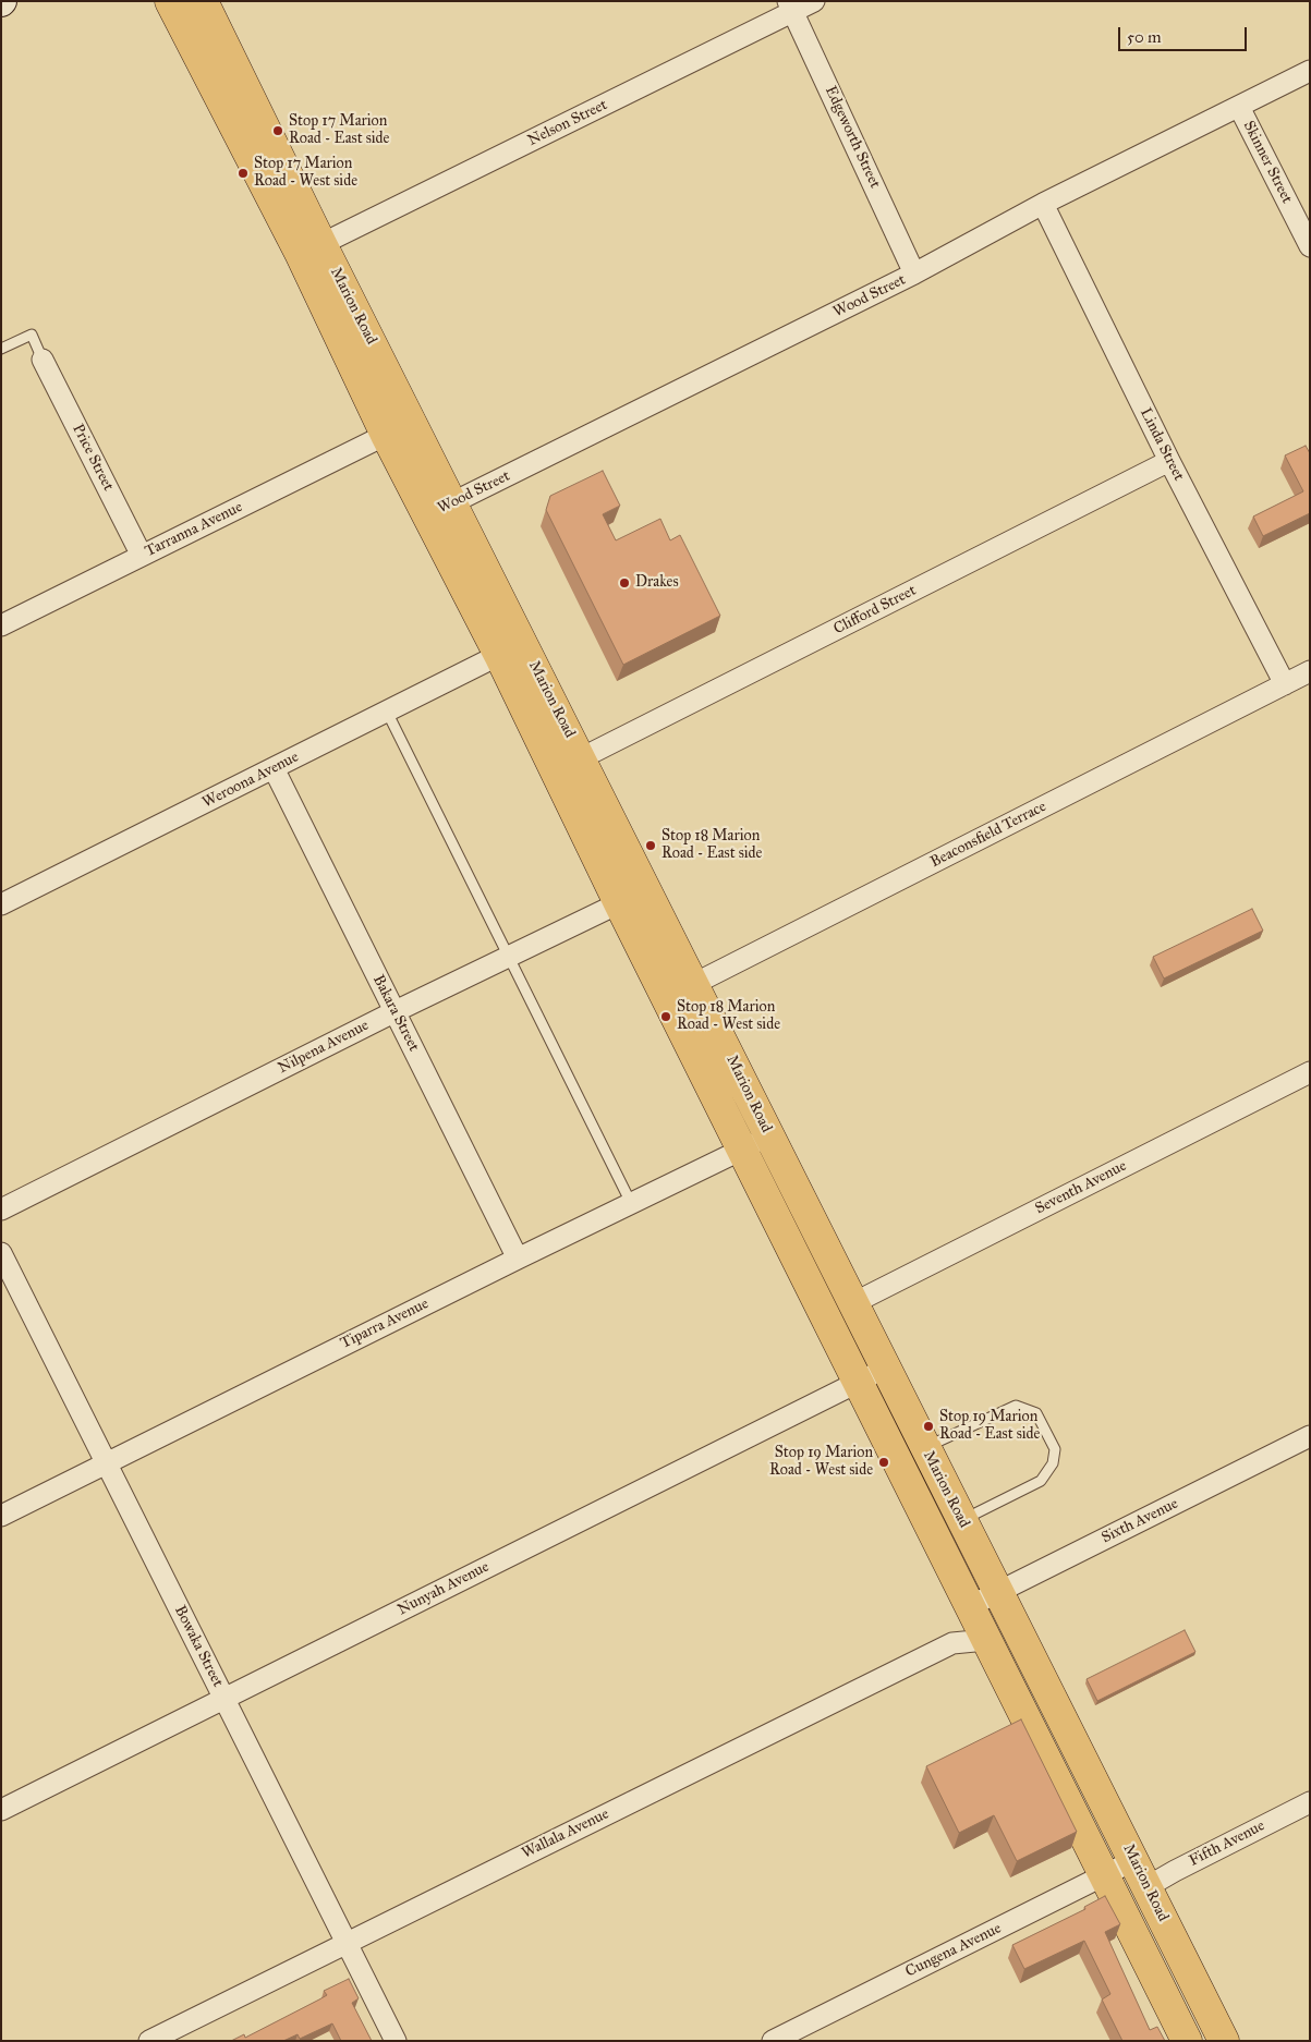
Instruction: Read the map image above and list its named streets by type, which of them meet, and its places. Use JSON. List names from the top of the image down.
{
  "streets": {
    "main road": ["Marion Road"],
    "street": [
      "Nelson Street",
      "Edgeworth Street",
      "Skinner Street",
      "Wood Street",
      "Linda Street",
      "Price Street",
      "Tarranna Avenue",
      "Clifford Street",
      "Weroona Avenue",
      "Beaconsfield Terrace",
      "Bakara Street",
      "Nilpena Avenue",
      "Seventh Avenue",
      "Tiparra Avenue",
      "Sixth Avenue",
      "Nunyah Avenue",
      "Bowaka Street",
      "Wallala Avenue",
      "Fifth Avenue",
      "Cungena Avenue"
    ]
  },
  "crossings": [
    ["Nelson Street", "Edgeworth Street"],
    ["Nelson Street", "Marion Road"],
    ["Edgeworth Street", "Wood Street"],
    ["Skinner Street", "Wood Street"],
    ["Wood Street", "Marion Road"],
    ["Wood Street", "Linda Street"],
    ["Marion Road", "Tarranna Avenue"],
    ["Marion Road", "Clifford Street"],
    ["Marion Road", "Weroona Avenue"],
    ["Marion Road", "Beaconsfield Terrace"],
    ["Marion Road", "Nilpena Avenue"],
    ["Marion Road", "Seventh Avenue"],
    ["Marion Road", "Tiparra Avenue"],
    ["Marion Road", "Sixth Avenue"],
    ["Marion Road", "Nunyah Avenue"],
    ["Marion Road", "Wallala Avenue"],
    ["Marion Road", "Fifth Avenue"],
    ["Marion Road", "Cungena Avenue"],
    ["Linda Street", "Clifford Street"],
    ["Linda Street", "Beaconsfield Terrace"],
    ["Price Street", "Tarranna Avenue"],
    ["Weroona Avenue", "Bakara Street"],
    ["Bakara Street", "Nilpena Avenue"],
    ["Bakara Street", "Tiparra Avenue"],
    ["Tiparra Avenue", "Bowaka Street"],
    ["Nunyah Avenue", "Bowaka Street"],
    ["Bowaka Street", "Wallala Avenue"]
  ],
  "places": [
    "Stop 17 Marion Road - East side",
    "Stop 17 Marion Road - West side",
    "Drakes",
    "Stop 18 Marion Road - East side",
    "Stop 18 Marion Road - West side",
    "Stop 19 Marion Road - East side",
    "Stop 19 Marion Road - West side"
  ],
  "scale_bar": "50 m"
}
